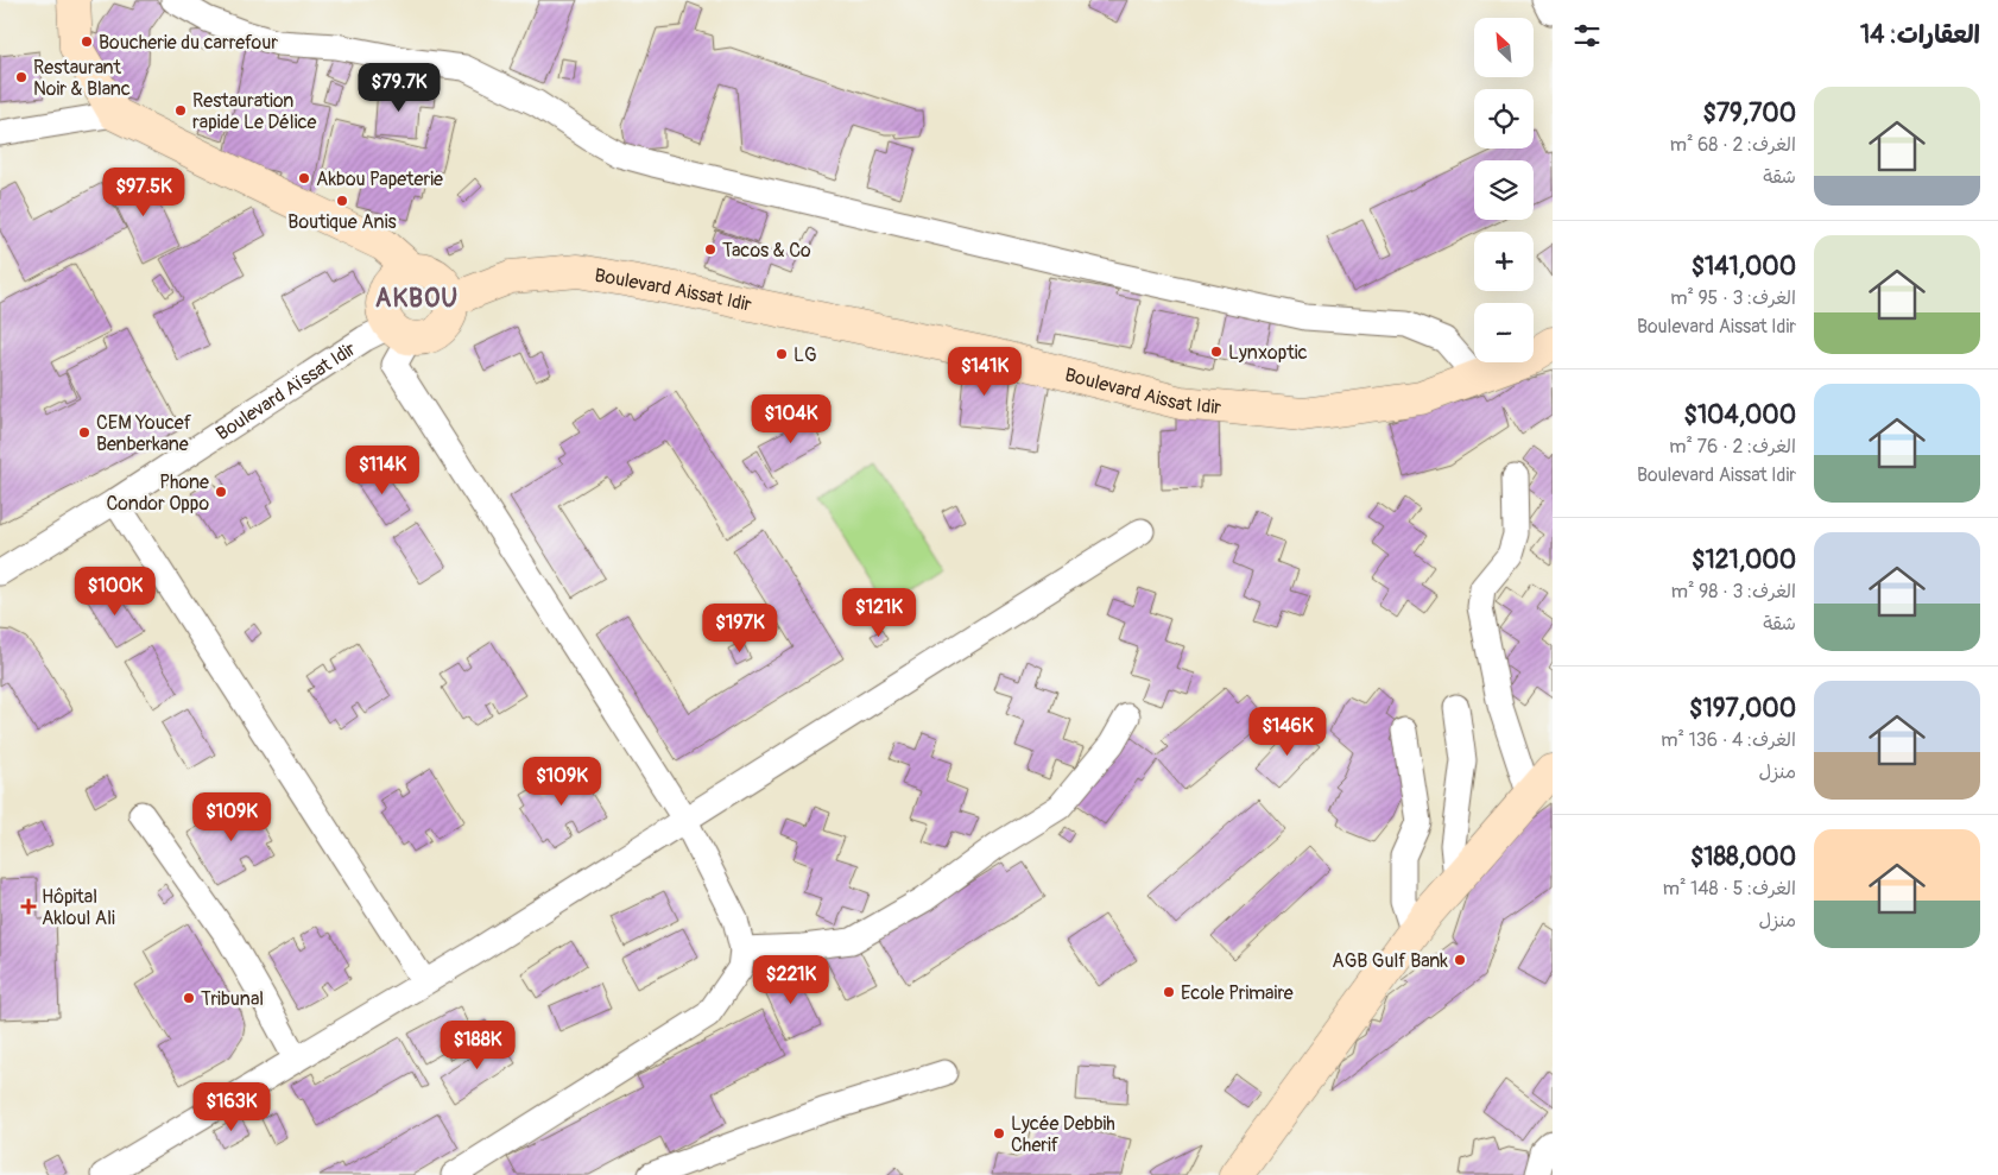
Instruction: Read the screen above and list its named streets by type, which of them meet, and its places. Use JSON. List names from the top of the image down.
{
  "streets": {
    "street": ["Boulevard Aissat Idir", "Boulevard Aïssat Idir"]
  },
  "crossings": [
    ["Boulevard Aissat Idir", "Boulevard Aïssat Idir"]
  ],
  "districts": ["AKBOU"],
  "places": {
    "other": [
      "Boucherie du carrefour",
      "Restaurant Noir & Blanc",
      "Restauration rapide Le Délice",
      "Akbou Papeterie",
      "Boutique Anis",
      "Tacos & Co",
      "Lynxoptic",
      "LG",
      "CEM Youcef Benberkane",
      "Phone Condor Oppo",
      "AGB Gulf Bank",
      "Ecole Primaire",
      "Tribunal",
      "Lycée Debbih Cherif"
    ],
    "health": ["Hôpital Akloul Ali"]
  },
  "north": "top left",
  "page": {
    "heading": "العقارات: 14",
    "map_buttons": ["+", "−"],
    "price": [
      "$79.7K",
      "$97.5K",
      "$141K",
      "$104K",
      "$114K",
      "$100K",
      "$121K",
      "$197K",
      "$146K",
      "$109K",
      "$109K",
      "$221K",
      "$188K",
      "$163K"
    ],
    "list": [
      {
        "name": "$79,700",
        "note": "الغرف: 2 · 68 m² · شقة"
      },
      {
        "name": "$141,000",
        "note": "الغرف: 3 · 95 m² · Boulevard Aissat Idir"
      },
      {
        "name": "$104,000",
        "note": "الغرف: 2 · 76 m² · Boulevard Aissat Idir"
      },
      {
        "name": "$121,000",
        "note": "الغرف: 3 · 98 m² · شقة"
      },
      {
        "name": "$197,000",
        "note": "الغرف: 4 · 136 m² · منزل"
      },
      {
        "name": "$188,000",
        "note": "الغرف: 5 · 148 m² · منزل"
      }
    ]
  }
}
